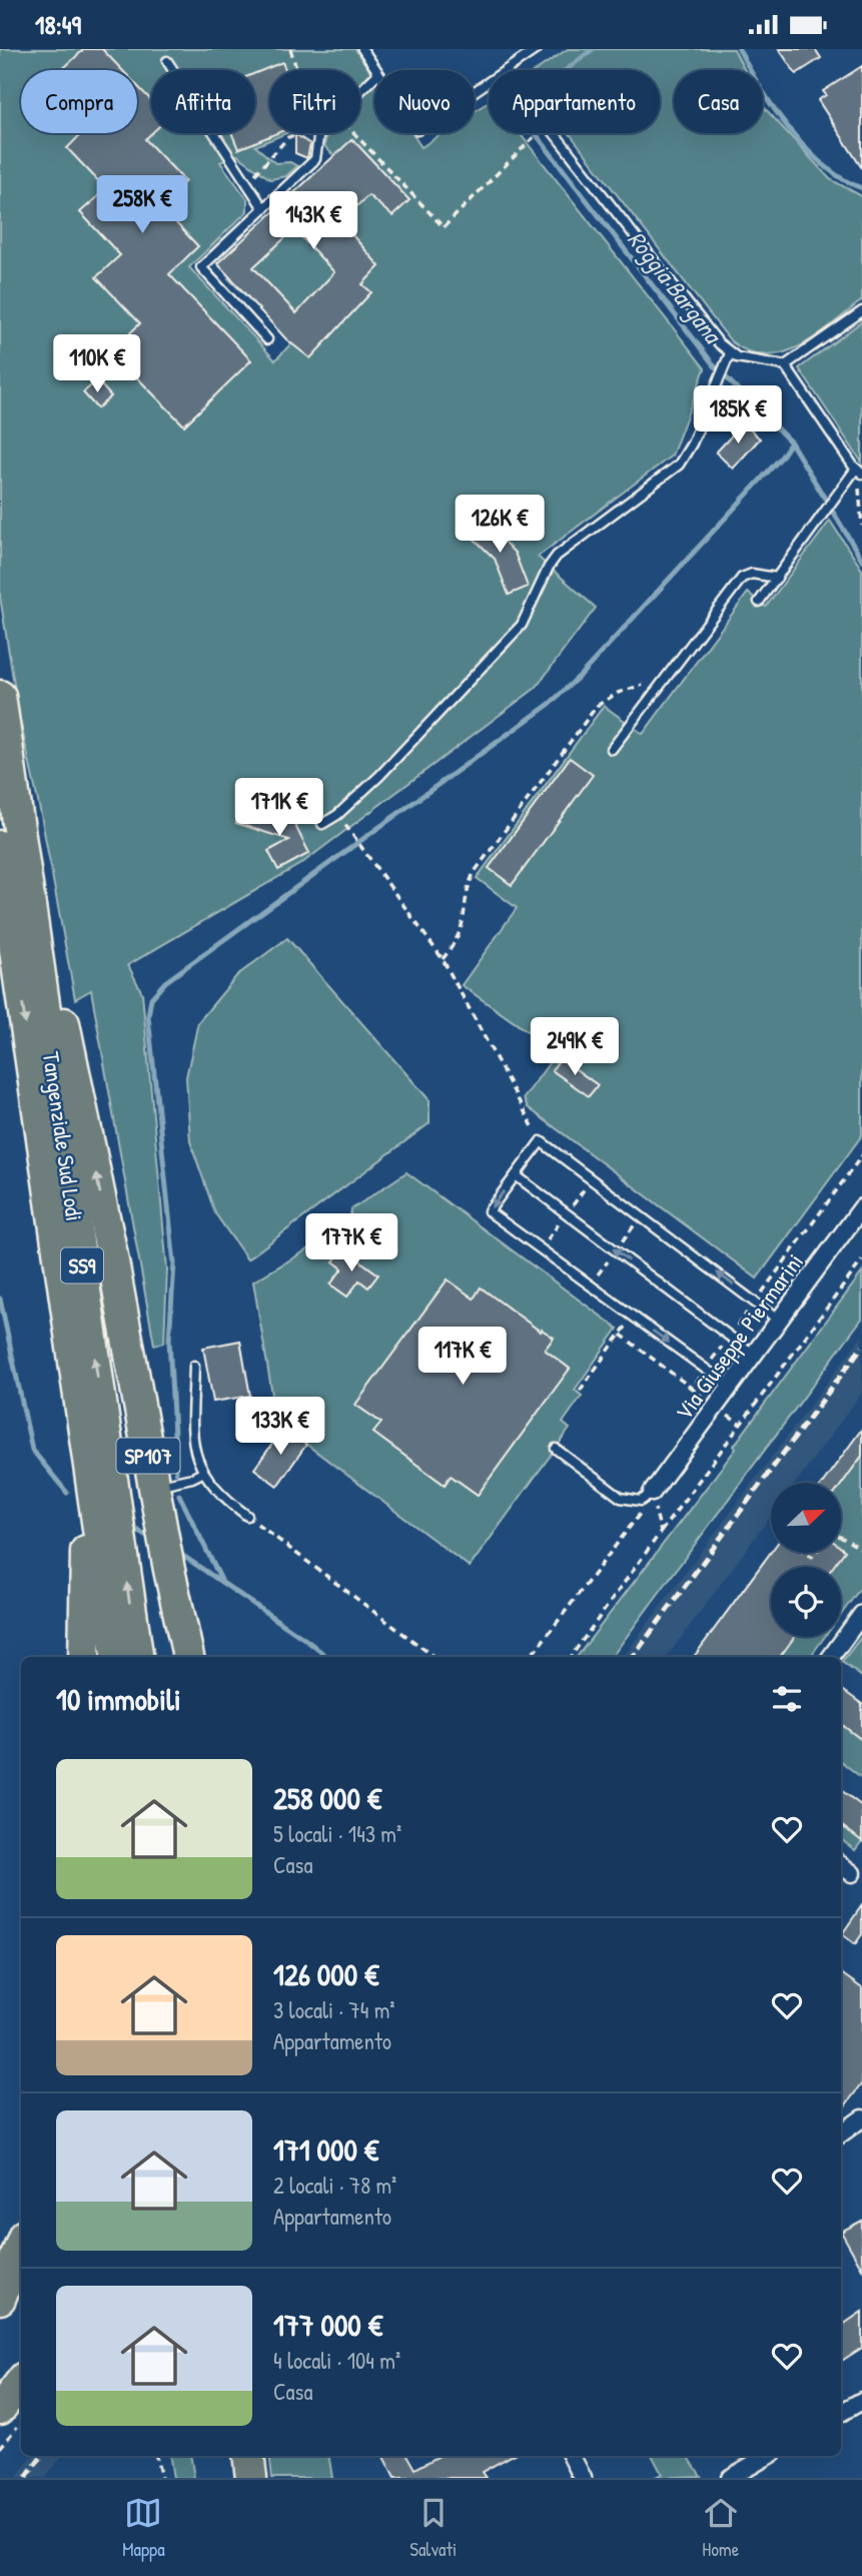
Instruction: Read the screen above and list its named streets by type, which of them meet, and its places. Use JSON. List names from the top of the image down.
{
  "streets": {
    "highway": ["Tangenziale Sud Lodi", "SS9", "SP107"],
    "street": ["Via Giuseppe Piermarini"]
  },
  "crossings": [
    ["Tangenziale Sud Lodi", "SP107"]
  ],
  "water": ["Roggia Bargana"],
  "north": "top right",
  "page": {
    "status": "18:49",
    "chip": [
      "Compra",
      "Affitta",
      "Filtri",
      "Nuovo",
      "Appartamento",
      "Casa"
    ],
    "price": [
      "258K €",
      "143K €",
      "110K €",
      "185K €",
      "126K €",
      "171K €",
      "249K €",
      "177K €",
      "117K €",
      "133K €"
    ],
    "heading": "10 immobili",
    "list": [
      {
        "name": "258 000 €",
        "note": "5 locali · 143 m² · Casa"
      },
      {
        "name": "126 000 €",
        "note": "3 locali · 74 m² · Appartamento"
      },
      {
        "name": "171 000 €",
        "note": "2 locali · 78 m² · Appartamento"
      },
      {
        "name": "177 000 €",
        "note": "4 locali · 104 m² · Casa"
      }
    ],
    "tabs": ["Mappa", "Salvati", "Home"]
  }
}
